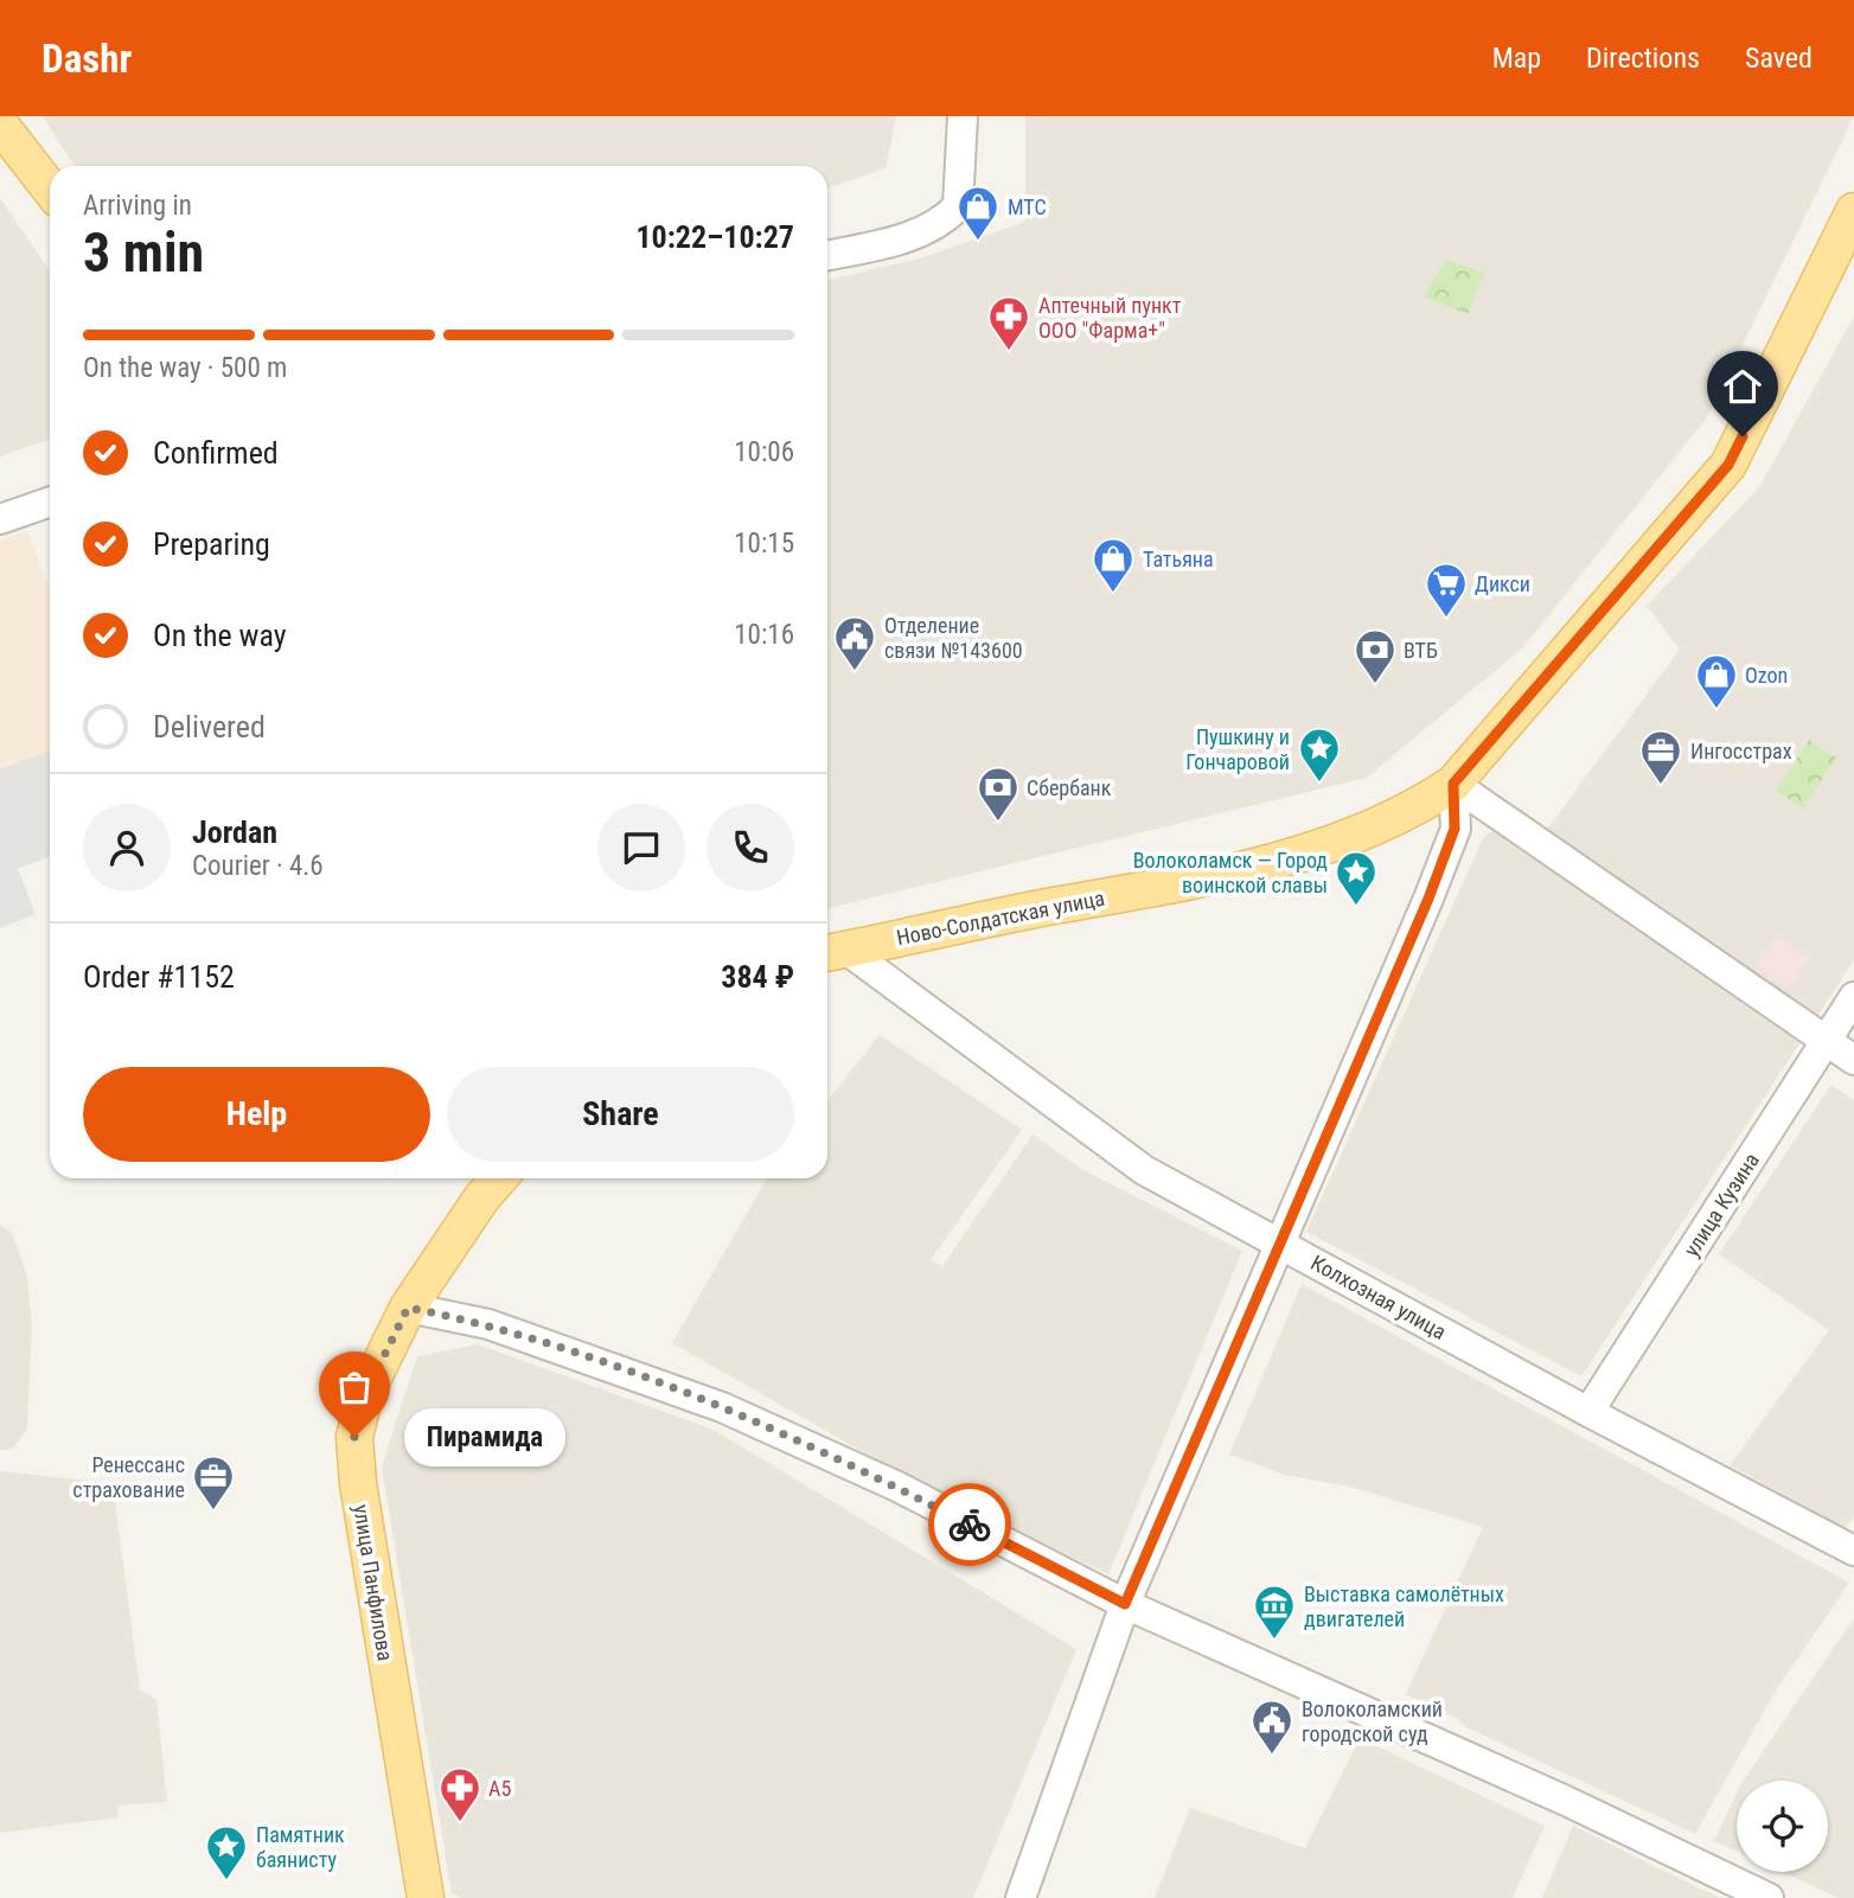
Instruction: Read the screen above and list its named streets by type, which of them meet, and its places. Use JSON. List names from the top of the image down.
{
  "streets": {
    "main road": ["Ново-Солдатская улица", "улица Панфилова"],
    "street": ["улица Кузина", "Колхозная улица"]
  },
  "crossings": [
    ["Ново-Солдатская улица", "Колхозная улица"],
    ["улица Кузина", "Колхозная улица"]
  ],
  "places": {
    "shop": ["МТС", "Татьяна", "Ozon"],
    "pharmacy": ["Аптечный пункт ООО \"Фарма+\"", "А5"],
    "supermarket": ["Дикси"],
    "public building": ["Отделение связи №143600", "Волоколамский городской суд"],
    "bank": ["ВТБ", "Сбербанк"],
    "place": ["Пушкину и Гончаровой", "Волоколамск — Город воинской славы", "Памятник баянисту"],
    "office": ["Ингосстрах", "Ренессанс страхование"],
    "other": ["Пирамида"],
    "museum": ["Выставка самолётных двигателей"]
  },
  "page": {
    "header": "Dashr",
    "nav": ["Map", "Directions", "Saved"],
    "heading": ["3 min", "Arriving in", "10:22–10:27"],
    "panel": [
      "Jordan",
      "Courier · 4.6",
      "Order #1152",
      "384 ₽"
    ],
    "bar": "On the way · 500 m",
    "list": [
      ["Confirmed", "10:06"],
      ["Preparing", "10:15"],
      ["On the way", "10:16"],
      "Delivered"
    ],
    "buttons": ["Help", "Share"],
    "bubble": "Пирамида"
  }
}
